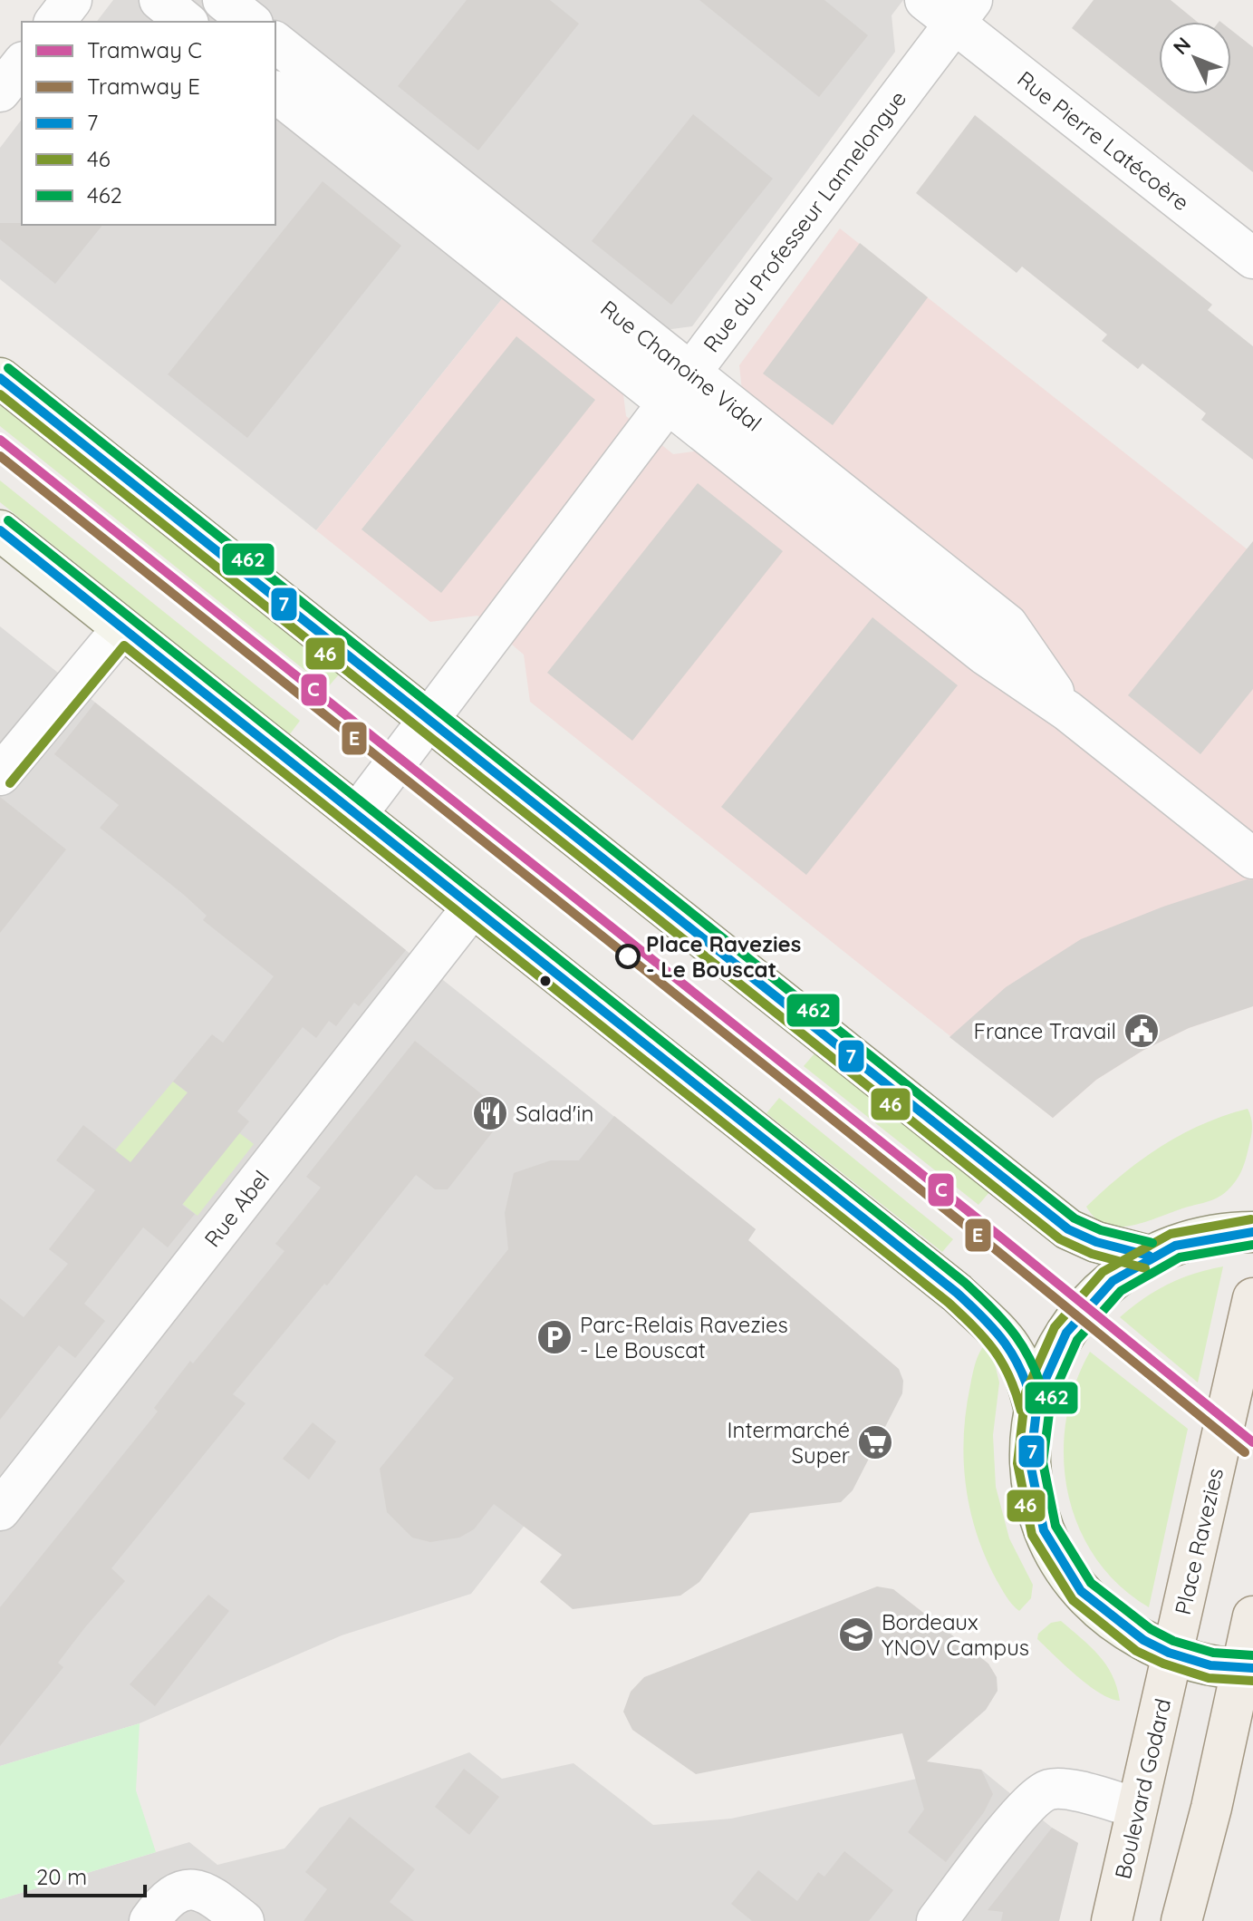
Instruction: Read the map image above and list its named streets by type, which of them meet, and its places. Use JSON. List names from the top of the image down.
{
  "streets": {
    "main road": ["Place Ravezies", "Boulevard Godard"],
    "street": [
      "Rue Pierre Latécoère",
      "Rue du Professeur Lannelongue",
      "Rue Chanoine Vidal",
      "Rue Abel"
    ]
  },
  "crossings": [
    ["Rue Pierre Latécoère", "Rue du Professeur Lannelongue"],
    ["Rue du Professeur Lannelongue", "Rue Chanoine Vidal"],
    ["Place Ravezies", "Boulevard Godard"]
  ],
  "places": {
    "other": ["Place Ravezies - Le Bouscat"],
    "public building": ["France Travail"],
    "restaurant": ["Salad'in"],
    "parking": ["Parc-Relais Ravezies - Le Bouscat"],
    "supermarket": ["Intermarché Super"],
    "school or university": ["Bordeaux YNOV Campus"]
  },
  "lines": [
    "transit line 462",
    "transit line 7",
    "transit line 46",
    "tram line C",
    "tram line E"
  ],
  "legend": [
    "Tramway C",
    "Tramway E",
    "7",
    "46",
    "462"
  ],
  "scale_bar": "20 m",
  "north": "top left"
}
